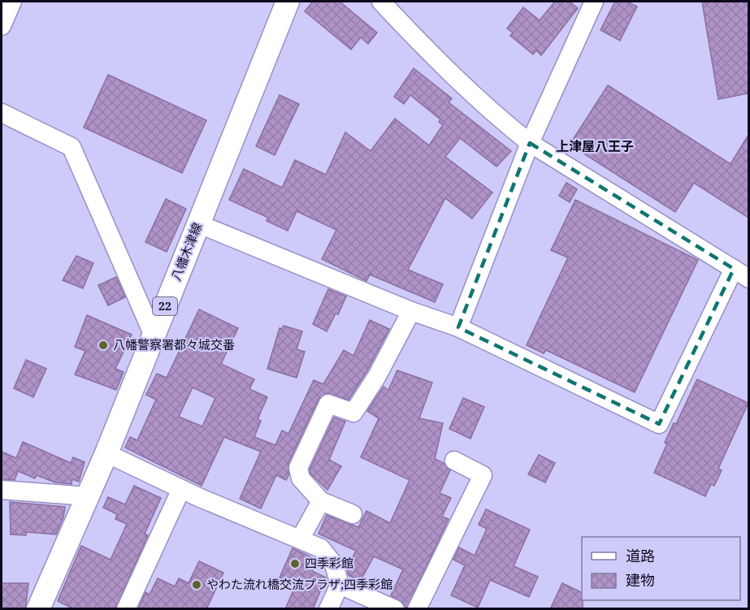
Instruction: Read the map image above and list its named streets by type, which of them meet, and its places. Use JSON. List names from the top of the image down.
{
  "streets": {
    "main road": ["八幡木津線", "22"]
  },
  "districts": ["上津屋八王子"],
  "places": ["八幡警察署都々城交番", "四季彩館", "やわた流れ橋交流プラザ;四季彩館"],
  "legend": ["道路", "建物"]
}
